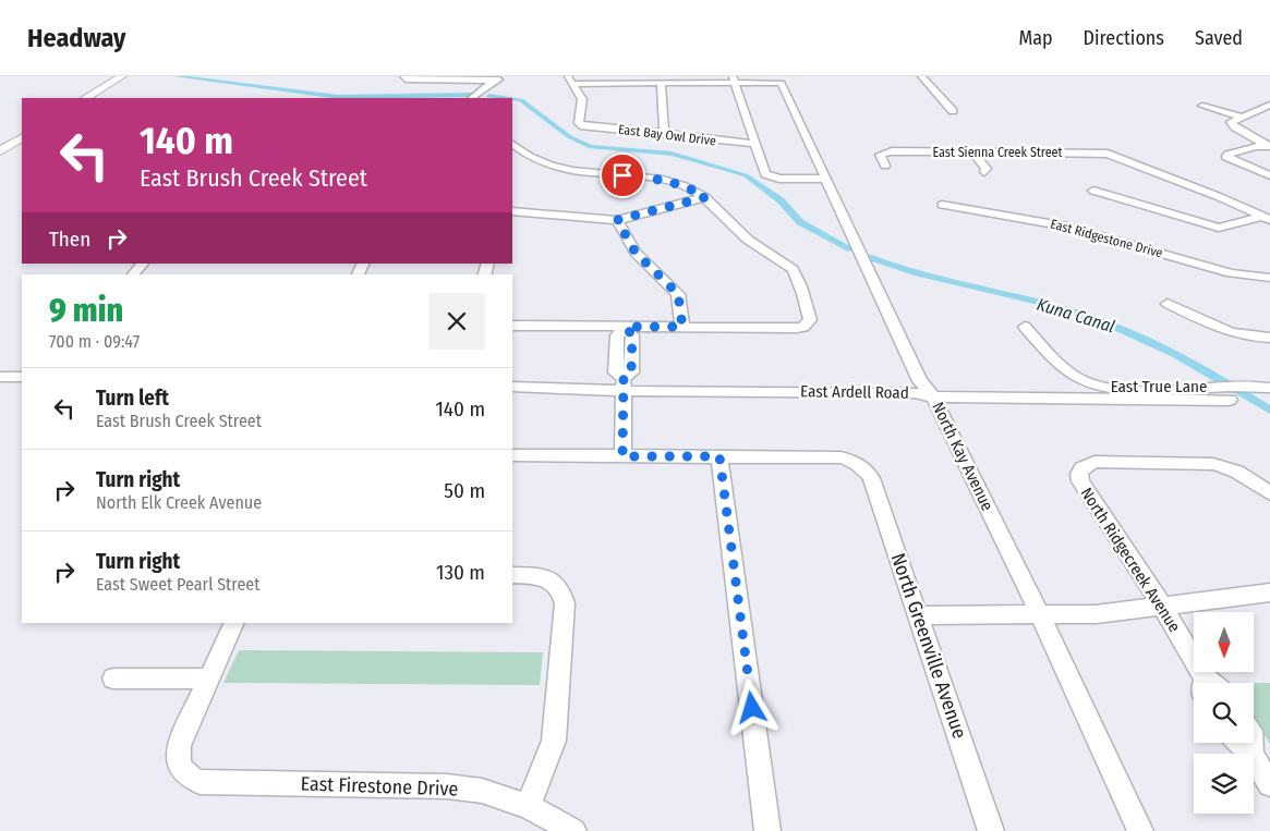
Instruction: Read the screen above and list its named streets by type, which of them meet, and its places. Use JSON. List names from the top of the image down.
{
  "streets": {
    "street": [
      "East Bay Owl Drive",
      "East Sienna Creek Street",
      "East Ridgestone Drive",
      "East True Lane",
      "East Ardell Road",
      "North Kay Avenue",
      "North Ridgecreek Avenue",
      "North Greenville Avenue",
      "East Firestone Drive"
    ]
  },
  "crossings": [
    ["East True Lane", "East Ardell Road"],
    ["East Ardell Road", "North Kay Avenue"]
  ],
  "water": ["Kuna Canal"],
  "north": "bottom",
  "page": {
    "header": "Headway",
    "nav": ["Map", "Directions", "Saved"],
    "turn": ["140 m", "East Brush Creek Street"],
    "then": "Then",
    "heading": ["9 min", "700 m · 09:47"],
    "list": [
      {
        "name": "Turn left",
        "note": "East Brush Creek Street",
        "value": "140 m"
      },
      {
        "name": "Turn right",
        "note": "North Elk Creek Avenue",
        "value": "50 m"
      },
      {
        "name": "Turn right",
        "note": "East Sweet Pearl Street",
        "value": "130 m"
      }
    ]
  }
}
